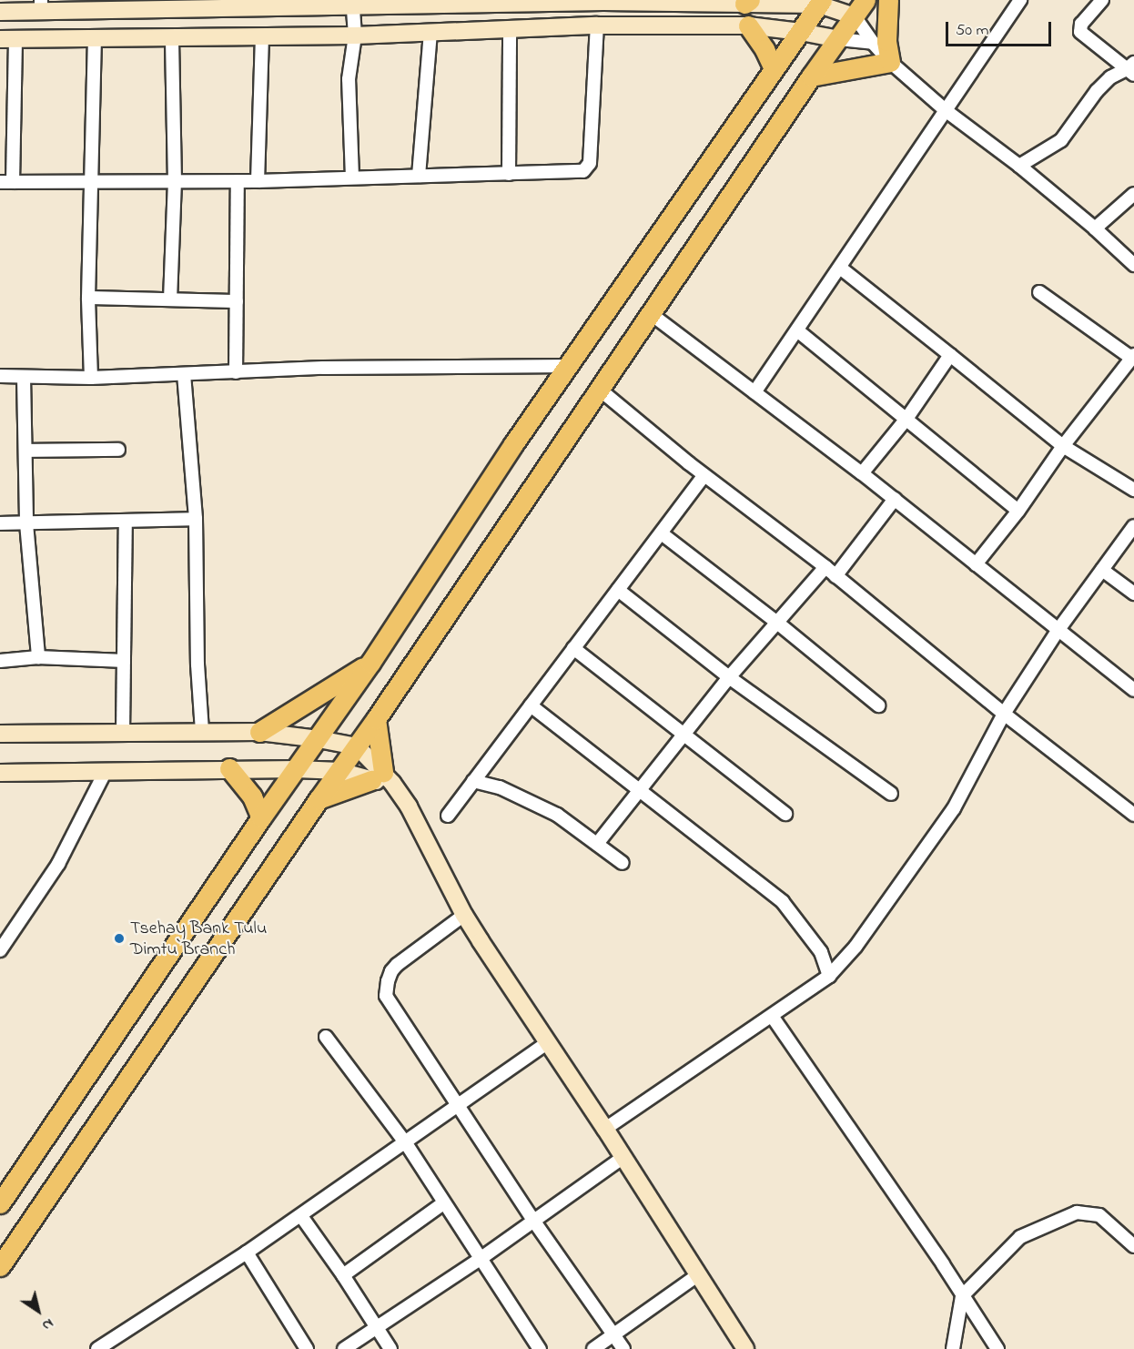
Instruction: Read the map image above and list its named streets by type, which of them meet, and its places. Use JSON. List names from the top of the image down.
{
  "places": ["Tsehay Bank Tulu Dimtu Branch"],
  "scale_bar": "50 m",
  "north": "bottom right"
}
